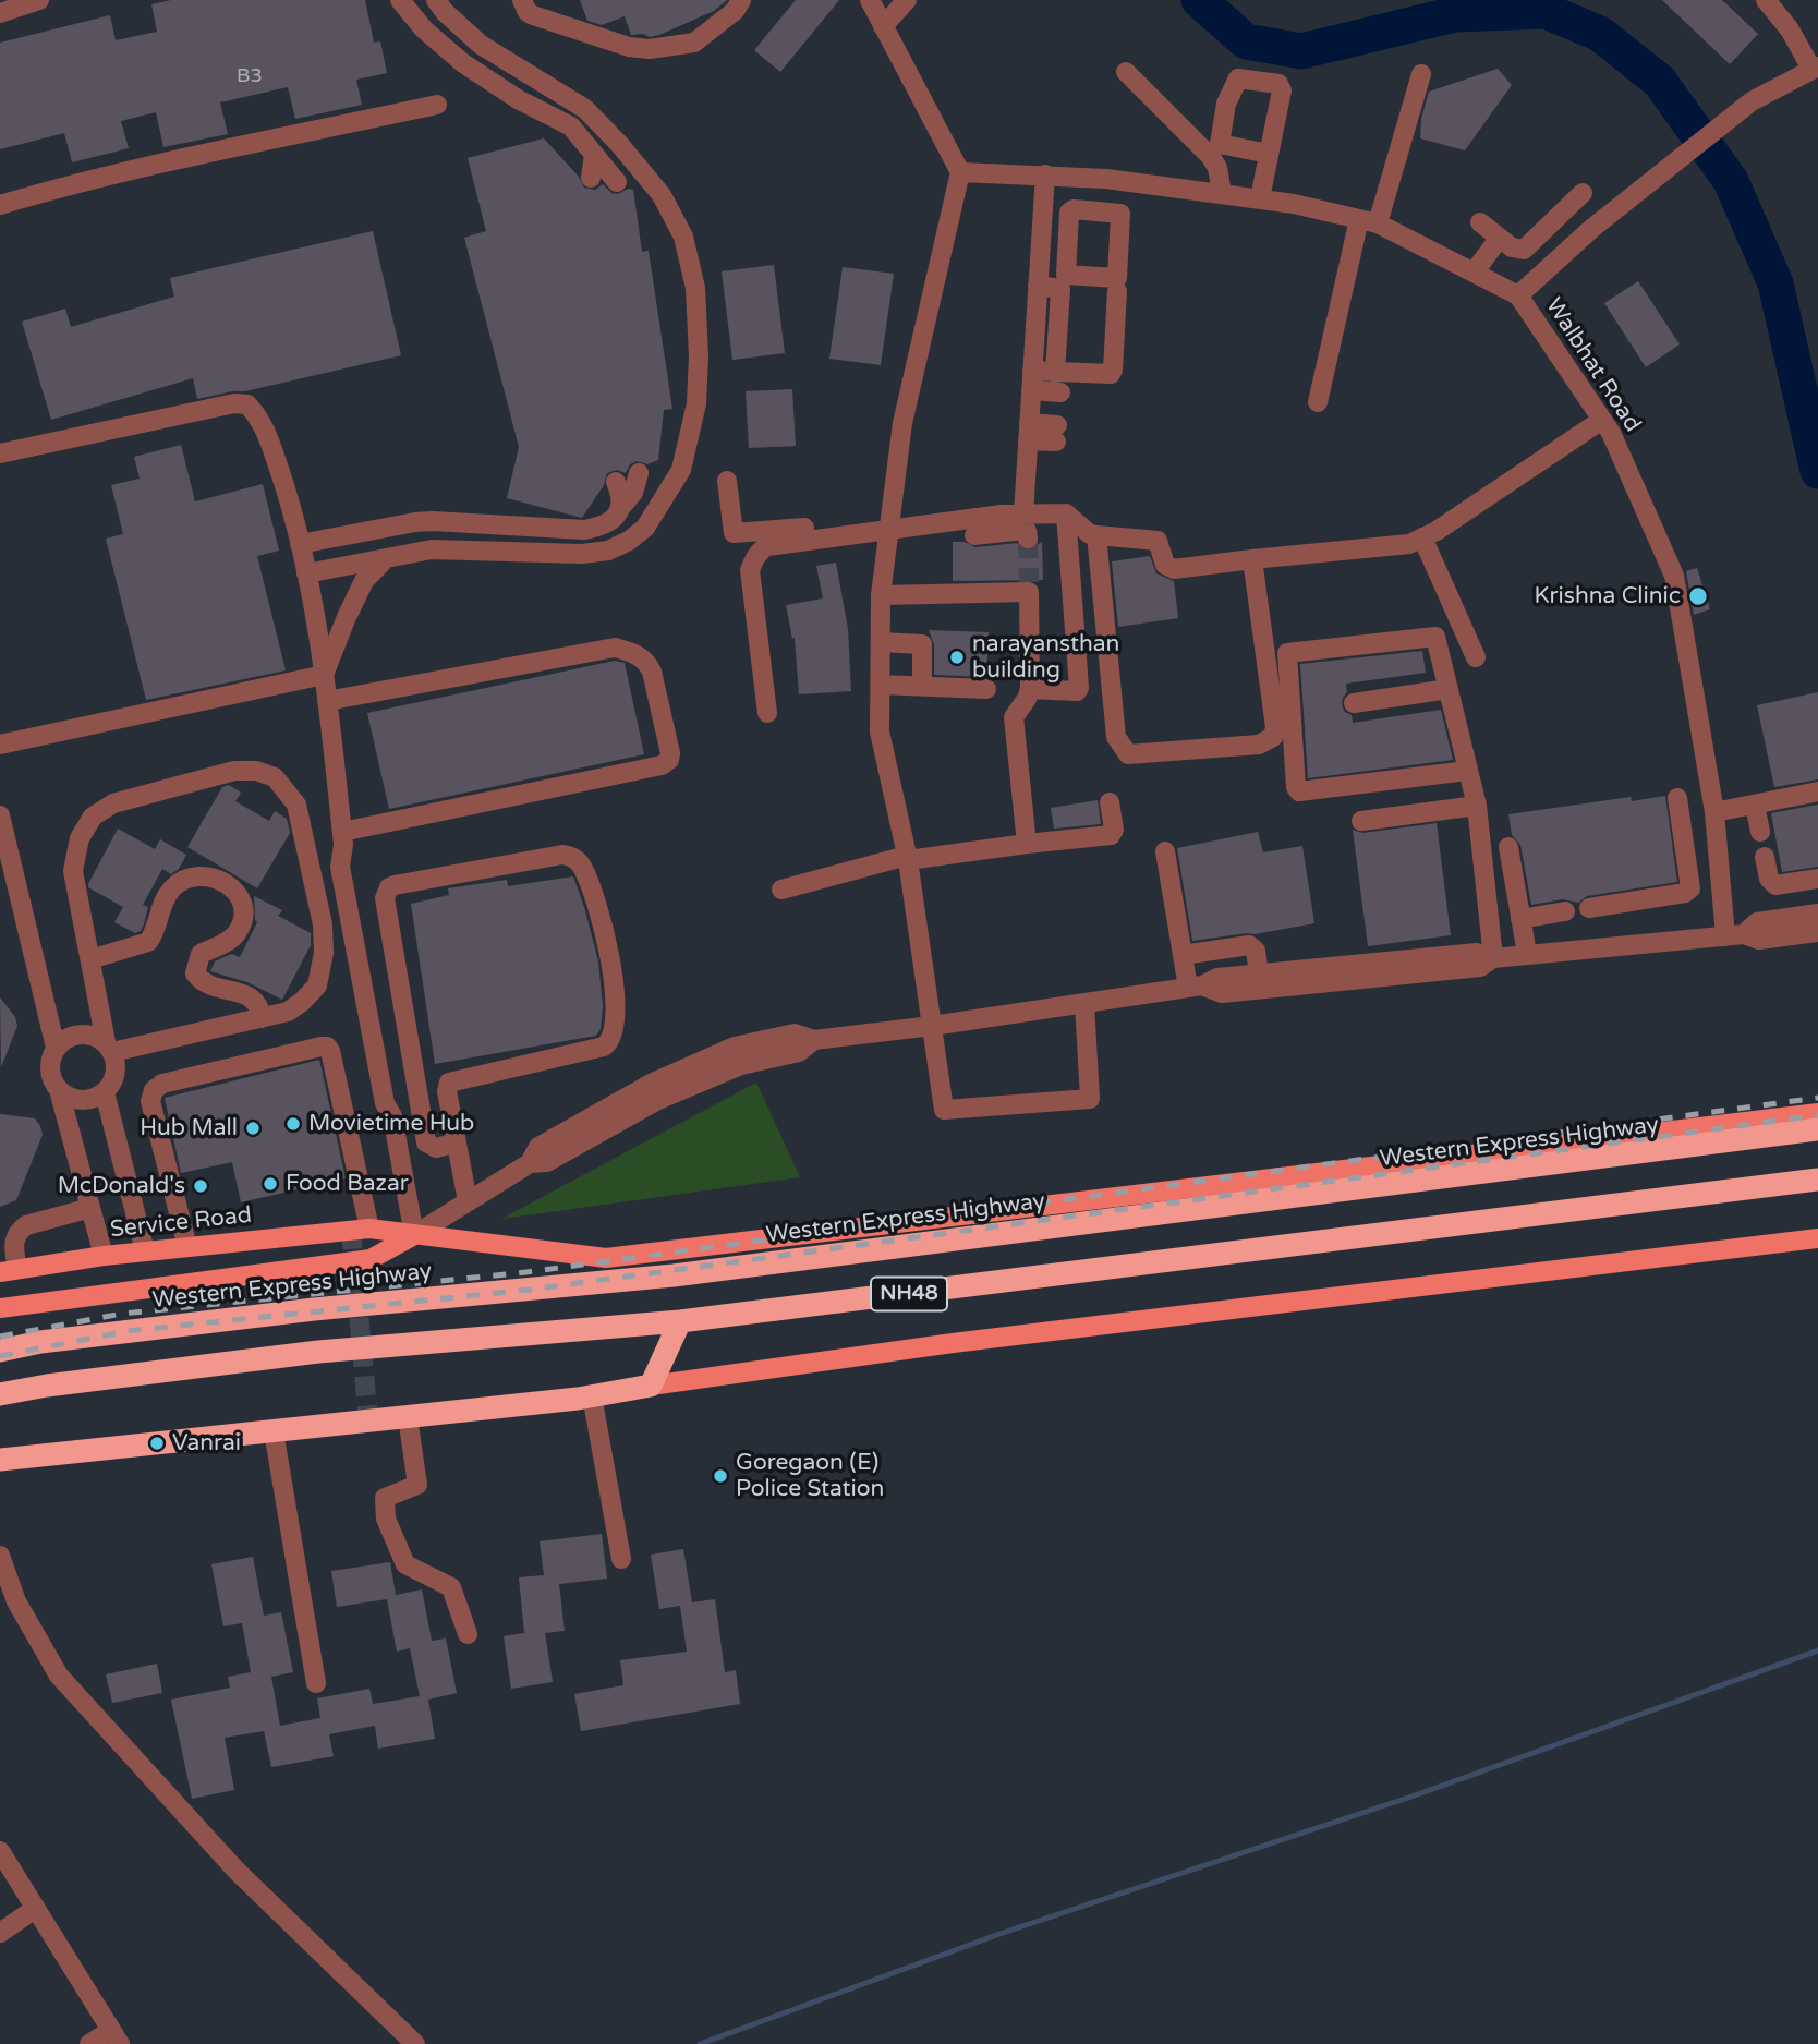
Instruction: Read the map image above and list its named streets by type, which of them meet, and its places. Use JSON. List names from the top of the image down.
{
  "streets": {
    "highway": ["Western Express Highway", "NH48"],
    "main road": ["Service Road"],
    "street": ["Walbhat Road"]
  },
  "places": [
    "Krishna Clinic",
    "narayansthan building",
    "Movietime Hub",
    "Hub Mall",
    "Food Bazar",
    "McDonald's",
    "Vanrai",
    "Goregaon (E) Police Station"
  ],
  "house_numbers": ["B3"]
}
